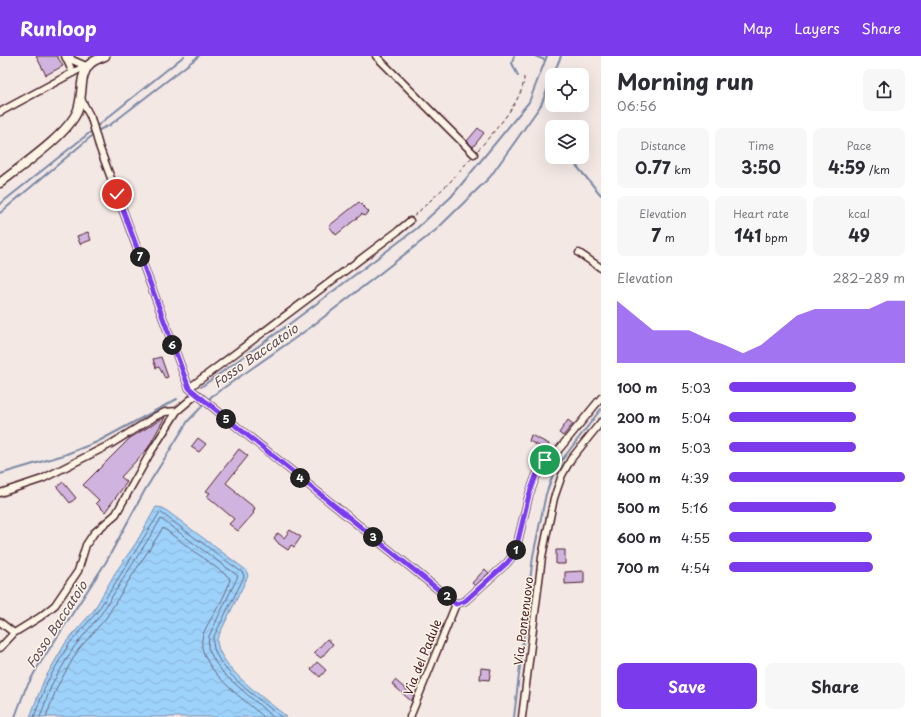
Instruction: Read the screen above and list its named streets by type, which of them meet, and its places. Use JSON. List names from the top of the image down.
{
  "streets": {
    "street": ["Via Pontenuovo", "Via del Padule"]
  },
  "water": ["Fosso Baccatoio"],
  "page": {
    "header": "Runloop",
    "nav": ["Map", "Layers", "Share"],
    "heading": ["Morning run", "06:56"],
    "stats": [
      ["Distance", "0.77 km"],
      ["Time", "3:50"],
      ["Pace", "4:59 /km"],
      ["Elevation", "7 m"],
      ["Heart rate", "141 bpm"],
      ["kcal", "49"]
    ],
    "pins": [
      "7",
      "6",
      "5",
      "4",
      "3",
      "1",
      "2"
    ],
    "chart": ["Elevation", "282–289 m"],
    "list": [
      {
        "name": "100 m",
        "note": "5:03"
      },
      {
        "name": "200 m",
        "note": "5:04"
      },
      {
        "name": "300 m",
        "note": "5:03"
      },
      {
        "name": "400 m",
        "note": "4:39"
      },
      {
        "name": "500 m",
        "note": "5:16"
      },
      {
        "name": "600 m",
        "note": "4:55"
      },
      {
        "name": "700 m",
        "note": "4:54"
      }
    ],
    "buttons": ["Save", "Share"]
  }
}
